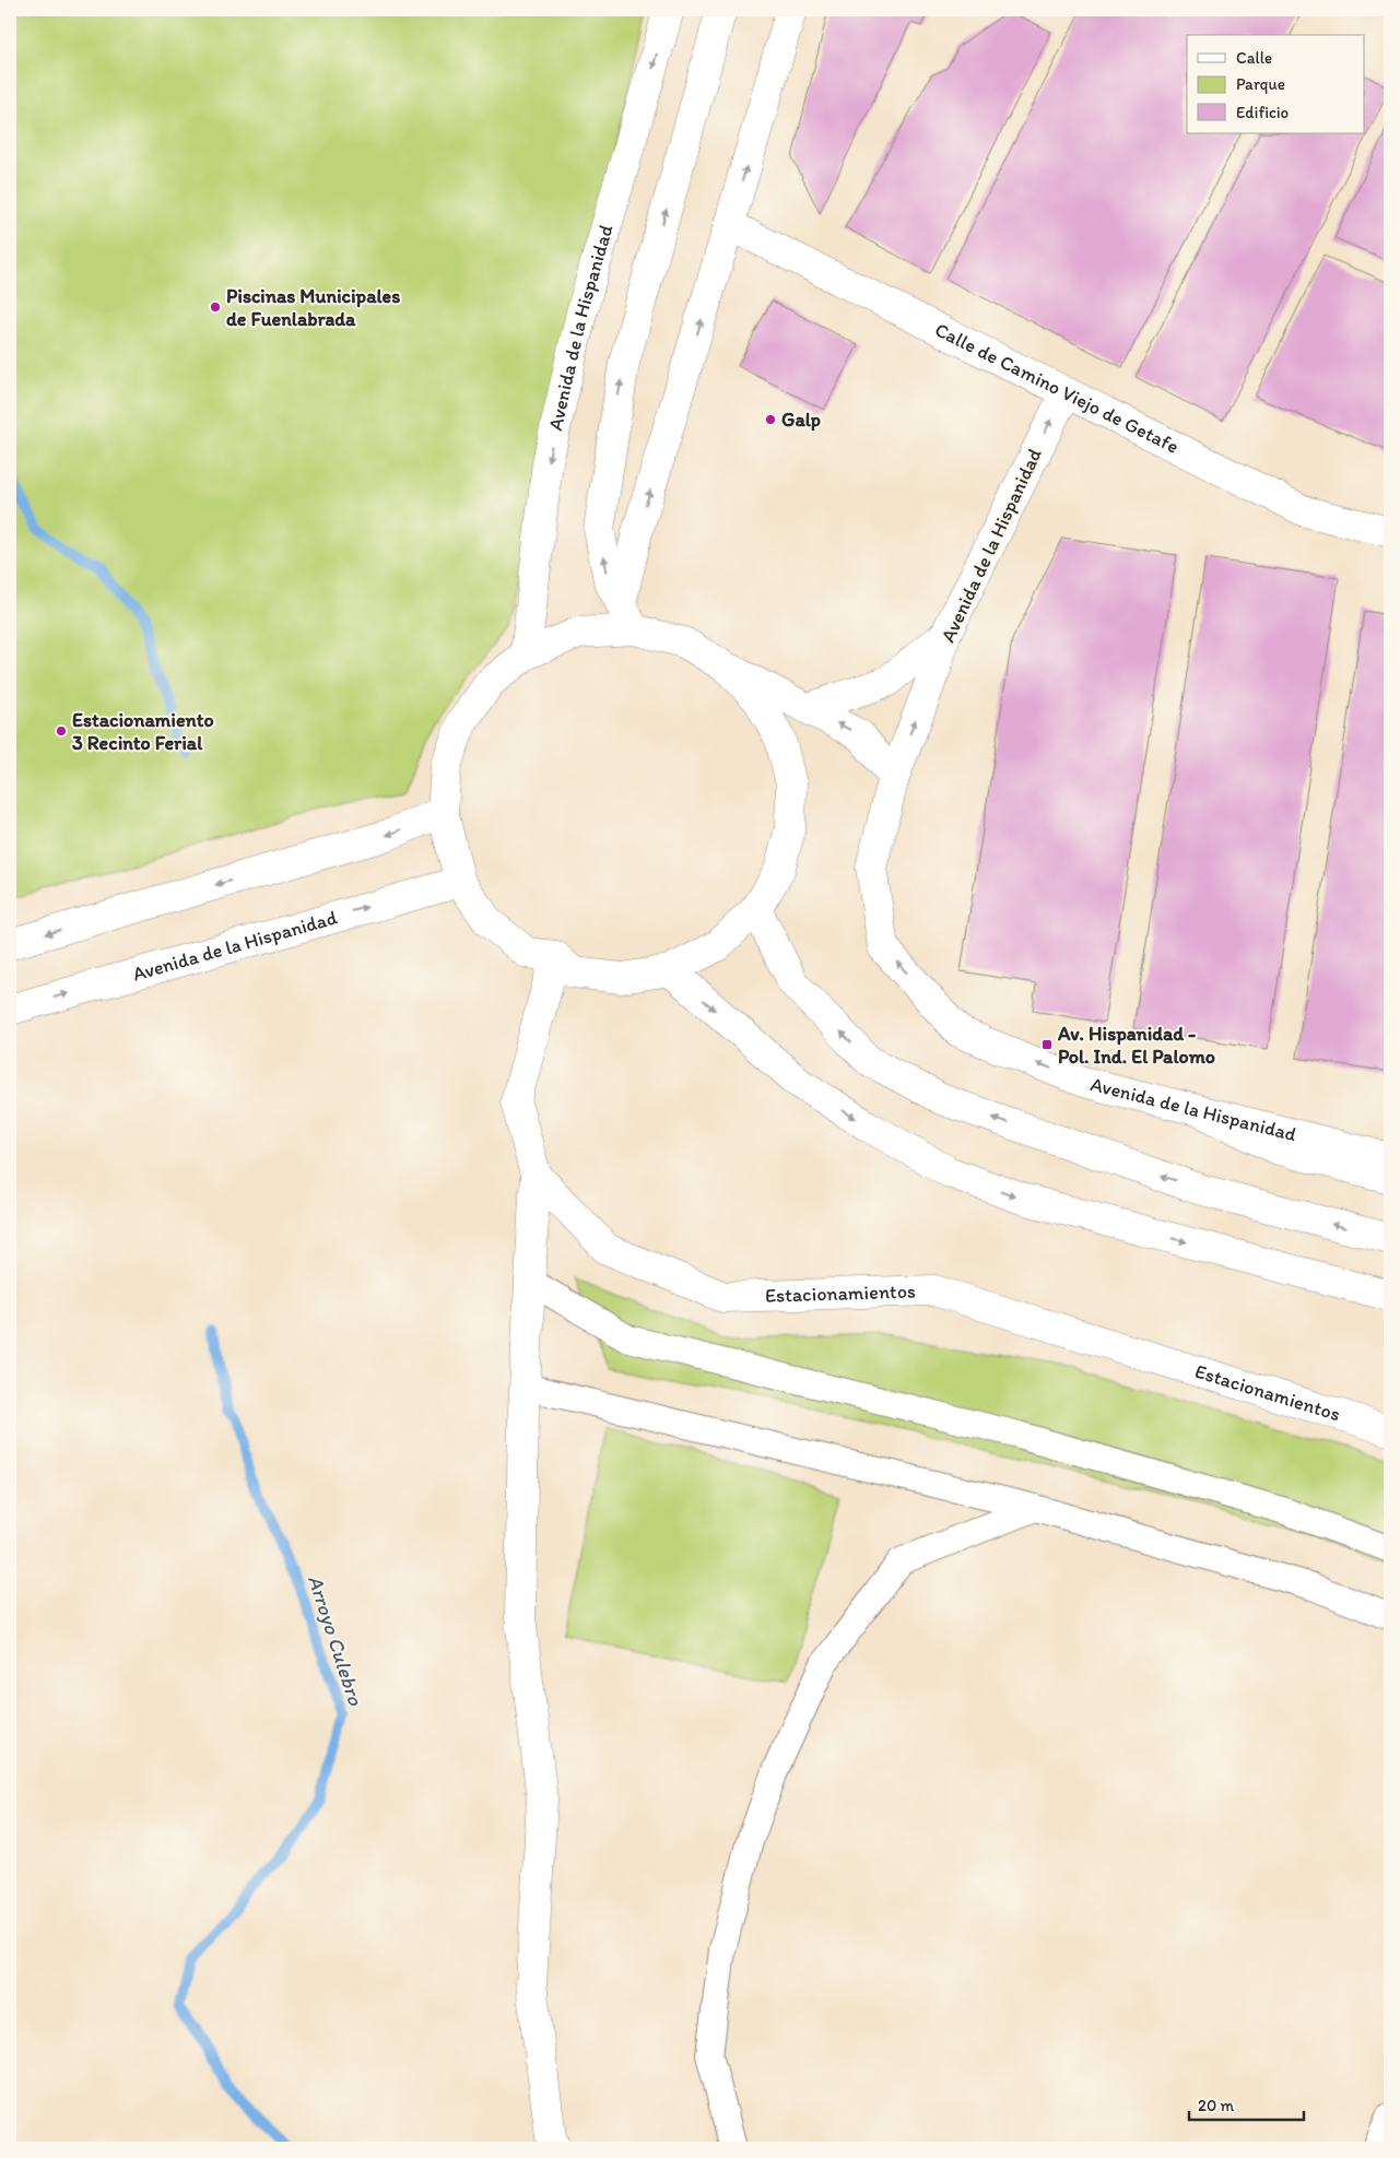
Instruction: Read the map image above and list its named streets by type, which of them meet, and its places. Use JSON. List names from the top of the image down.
{
  "streets": {
    "main road": ["Avenida de la Hispanidad", "Calle de Camino Viejo de Getafe", "Estacionamientos"]
  },
  "crossings": [
    ["Avenida de la Hispanidad", "Calle de Camino Viejo de Getafe"]
  ],
  "water": ["Arroyo Culebro"],
  "places": {
    "other": ["Piscinas Municipales de Fuenlabrada", "Galp", "Estacionamiento 3 Recinto Ferial"],
    "transit": ["Av. Hispanidad - Pol. Ind. El Palomo"]
  },
  "legend": ["Calle", "Parque", "Edificio"],
  "scale_bar": "20 m"
}
